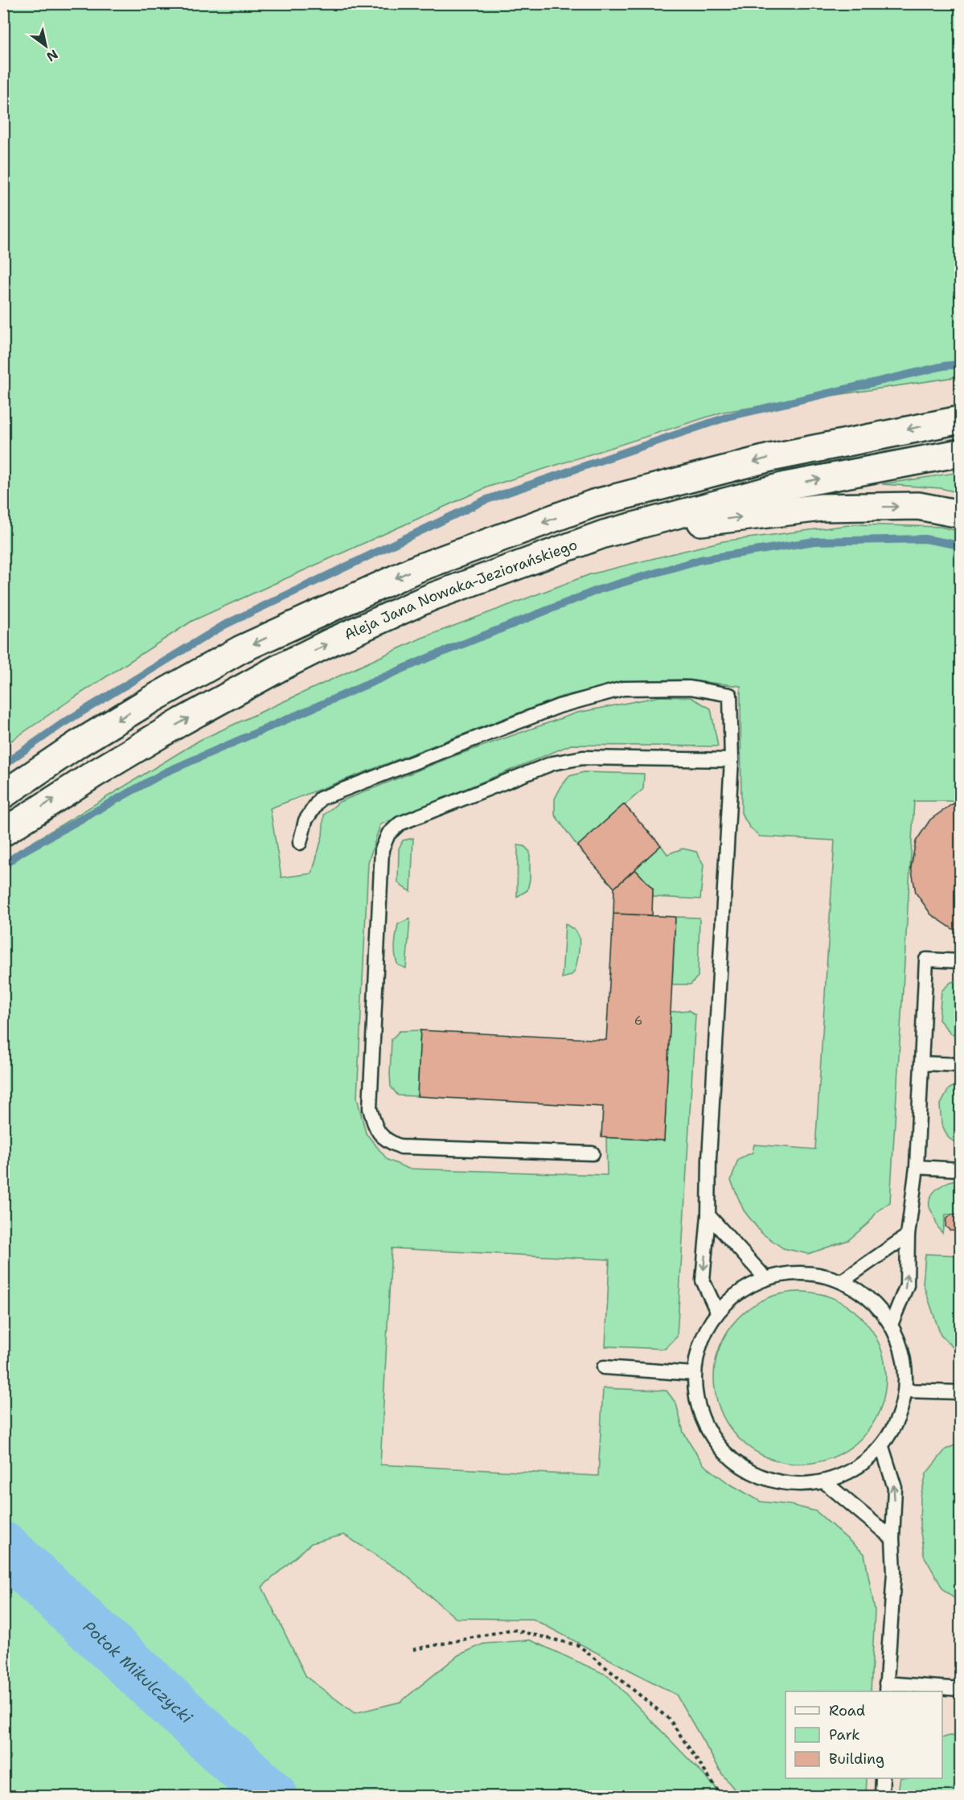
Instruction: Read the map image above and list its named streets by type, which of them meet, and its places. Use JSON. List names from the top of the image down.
{
  "streets": {
    "main road": ["Aleja Jana Nowaka-Jeziorańskiego"]
  },
  "water": ["Potok Mikulczycki"],
  "house_numbers": ["6"],
  "legend": ["Road", "Park", "Building"],
  "north": "bottom right"
}
